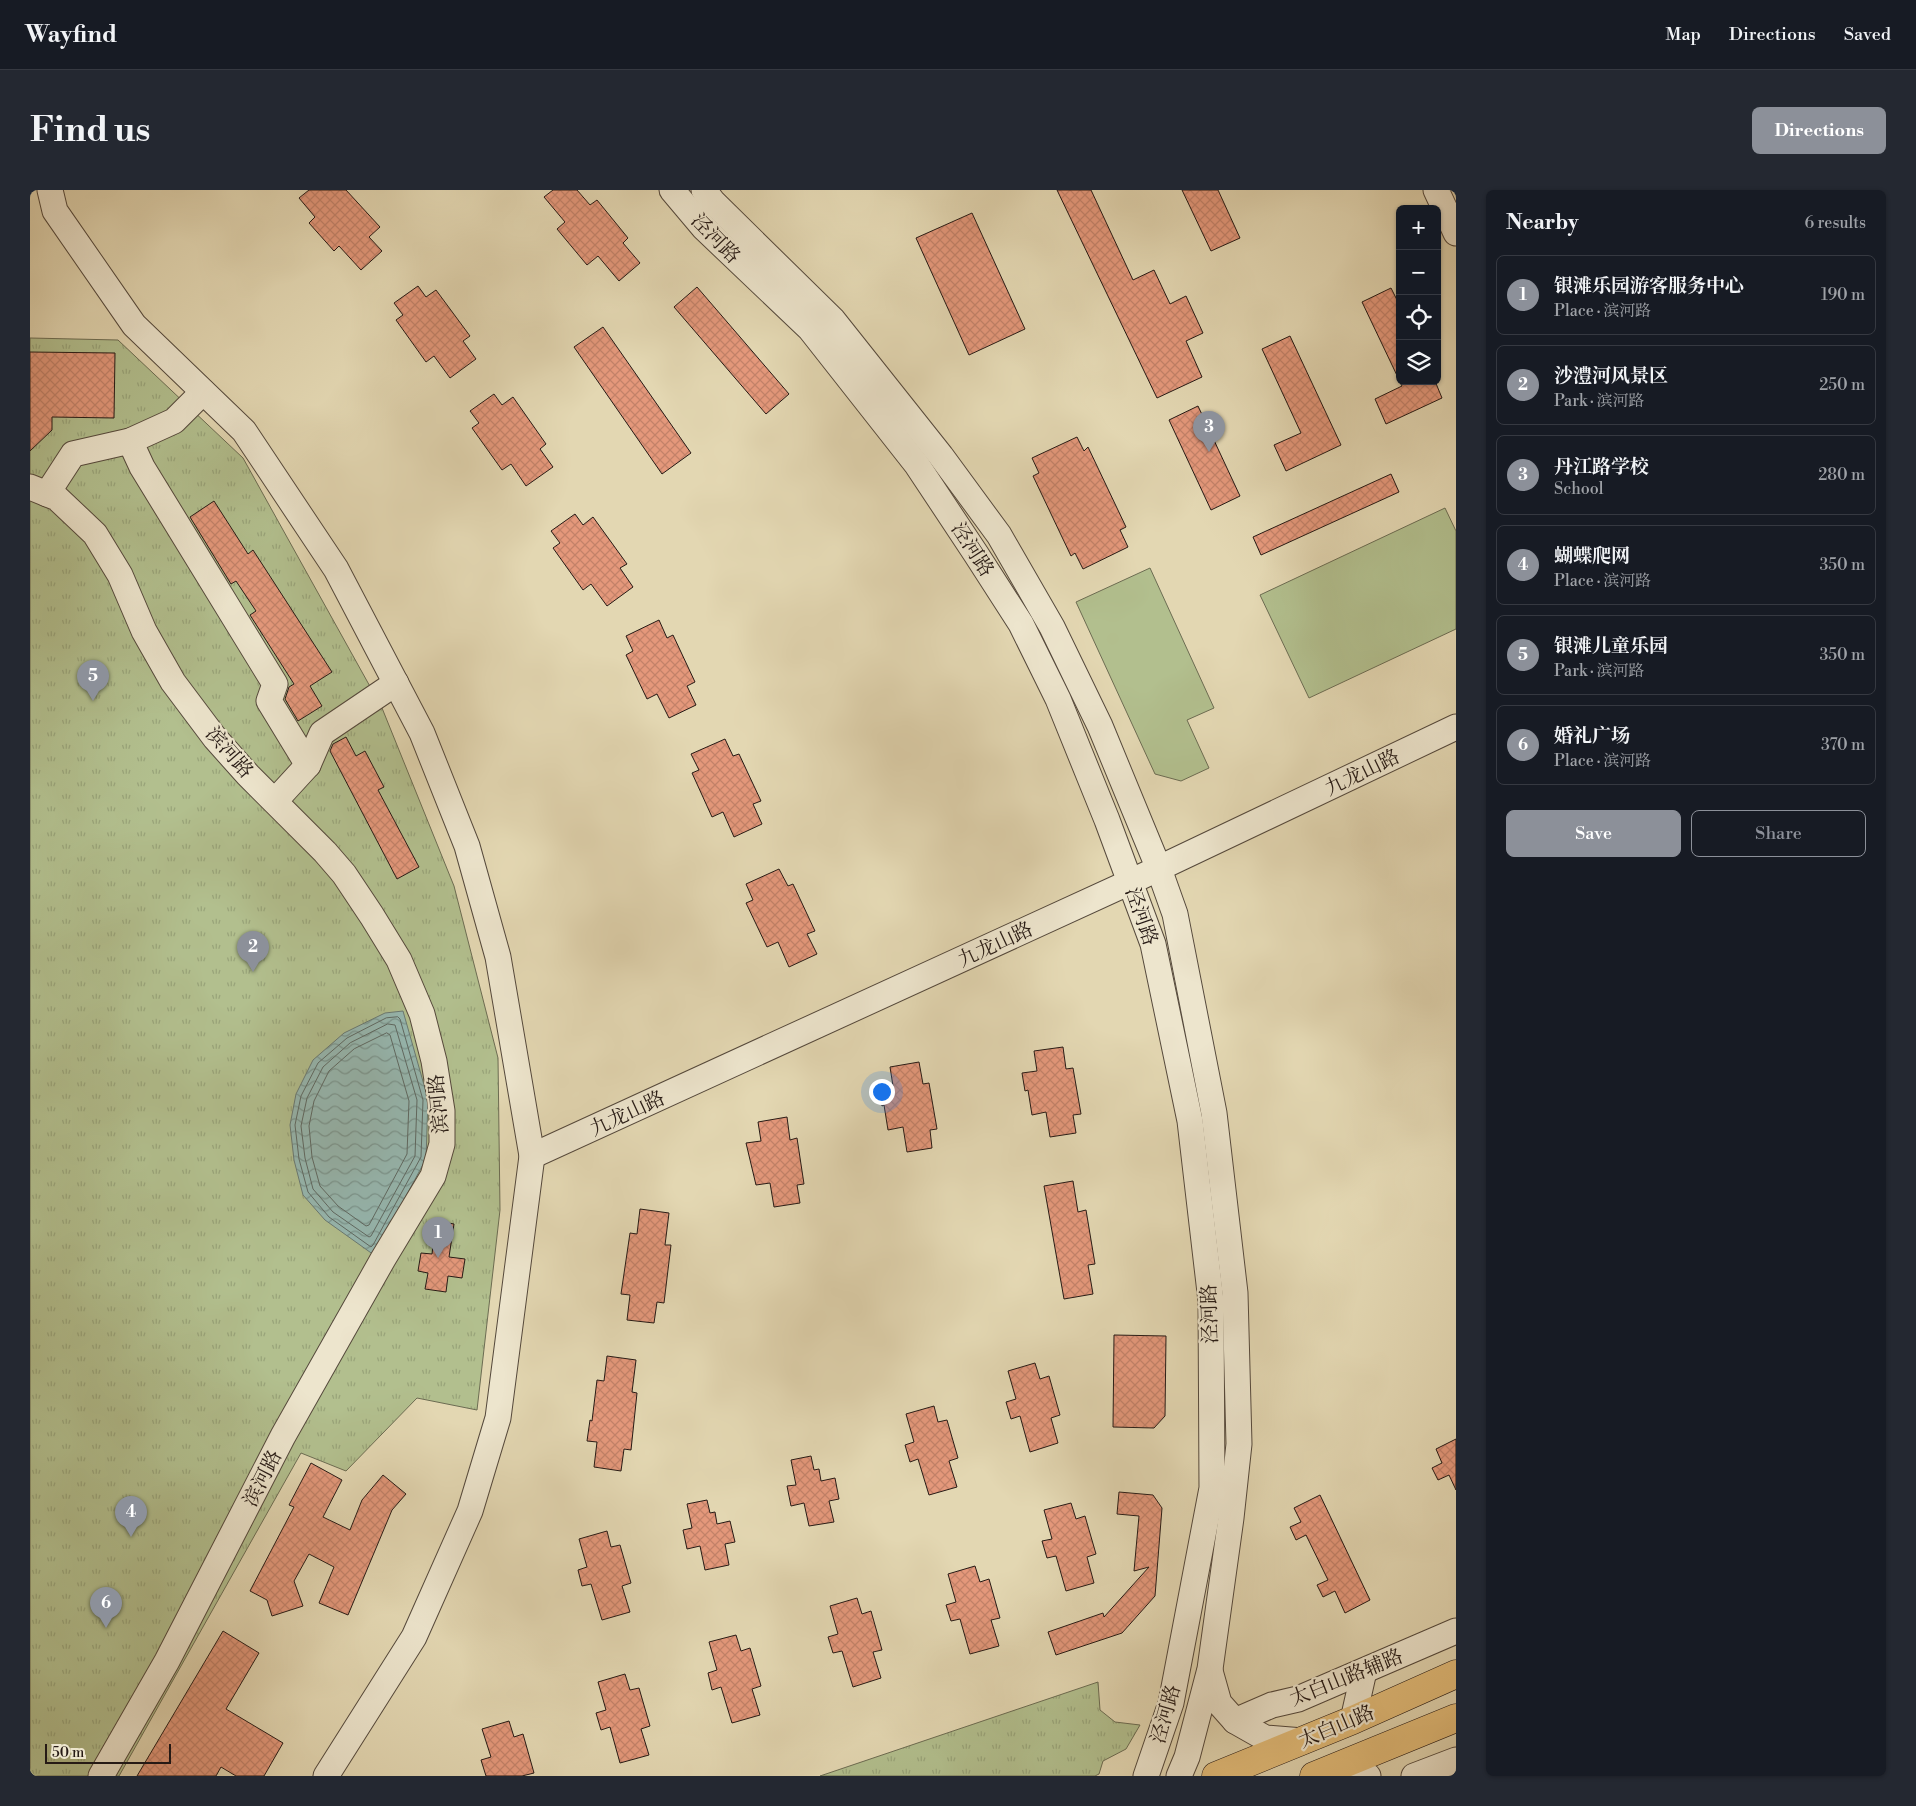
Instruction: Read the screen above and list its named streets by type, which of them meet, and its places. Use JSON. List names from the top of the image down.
{
  "streets": {
    "main road": ["太白山路"],
    "street": [
      "泾河路",
      "滨河路",
      "九龙山路",
      "太白山路辅路"
    ]
  },
  "crossings": [
    ["泾河路", "九龙山路"]
  ],
  "scale_bar": "50 m",
  "page": {
    "header": "Wayfind",
    "nav": ["Map", "Directions", "Saved"],
    "buttons": [
      "Directions",
      ["Save", "Share"]
    ],
    "title": "Find us",
    "heading": ["Nearby", "6 results"],
    "map_buttons": ["+", "−"],
    "list": [
      {
        "mark": "1",
        "name": "银滩乐园游客服务中心",
        "note": "Place · 滨河路",
        "value": "190 m"
      },
      {
        "mark": "2",
        "name": "沙澧河风景区",
        "note": "Park · 滨河路",
        "value": "250 m"
      },
      {
        "mark": "3",
        "name": "丹江路学校",
        "note": "School",
        "value": "280 m"
      },
      {
        "mark": "4",
        "name": "蝴蝶爬网",
        "note": "Place · 滨河路",
        "value": "350 m"
      },
      {
        "mark": "5",
        "name": "银滩儿童乐园",
        "note": "Park · 滨河路",
        "value": "350 m"
      },
      {
        "mark": "6",
        "name": "婚礼广场",
        "note": "Place · 滨河路",
        "value": "370 m"
      }
    ],
    "pins": [
      "3",
      "5",
      "2",
      "1",
      "4",
      "6"
    ],
    "scale": "50 m"
  }
}
